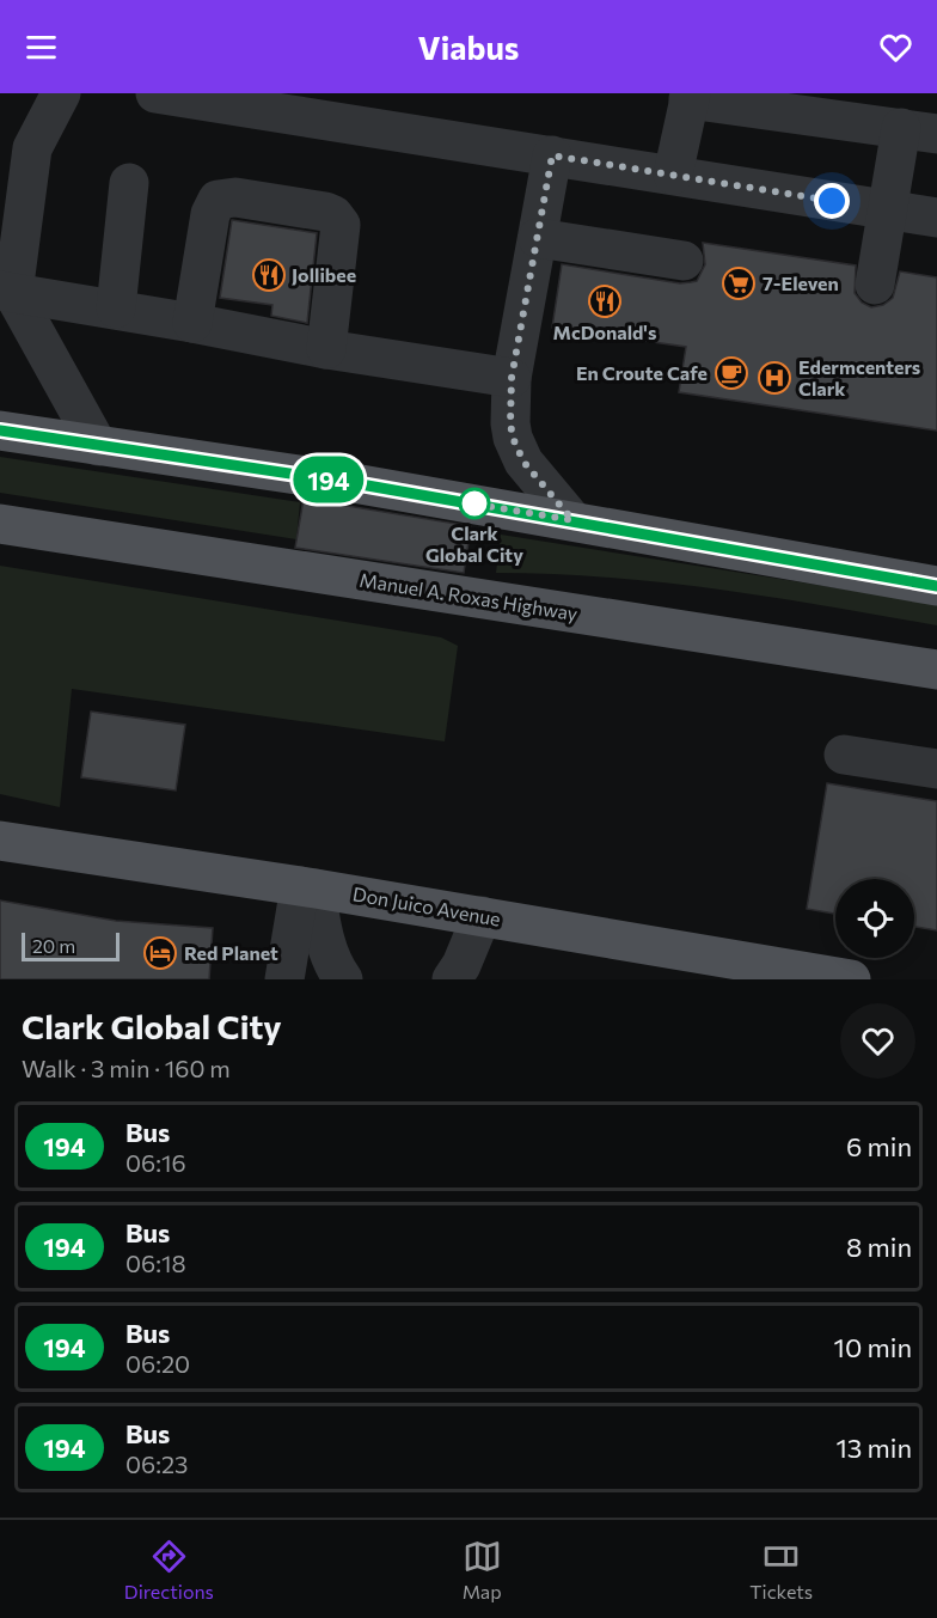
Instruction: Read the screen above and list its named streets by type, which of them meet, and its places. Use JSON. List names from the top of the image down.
{
  "streets": {
    "main road": ["Manuel A. Roxas Highway", "Don Juico Avenue"]
  },
  "places": {
    "restaurant": ["Jollibee", "McDonald's"],
    "supermarket": ["7-Eleven"],
    "cafe": ["En Croute Cafe"],
    "hospital": ["Edermcenters Clark"],
    "other": ["Clark Global City"],
    "hotel": ["Red Planet"]
  },
  "lines": ["bus line 194"],
  "scale_bar": "20 m",
  "page": {
    "header": "Viabus",
    "on_map": "194",
    "scale": "20 m",
    "heading": ["Clark Global City", "Walk · 3 min · 160 m"],
    "list": [
      {
        "mark": "194",
        "name": "Bus",
        "note": "06:16",
        "value": "6 min"
      },
      {
        "mark": "194",
        "name": "Bus",
        "note": "06:18",
        "value": "8 min"
      },
      {
        "mark": "194",
        "name": "Bus",
        "note": "06:20",
        "value": "10 min"
      },
      {
        "mark": "194",
        "name": "Bus",
        "note": "06:23",
        "value": "13 min"
      }
    ],
    "tabs": ["Directions", "Map", "Tickets"]
  }
}
